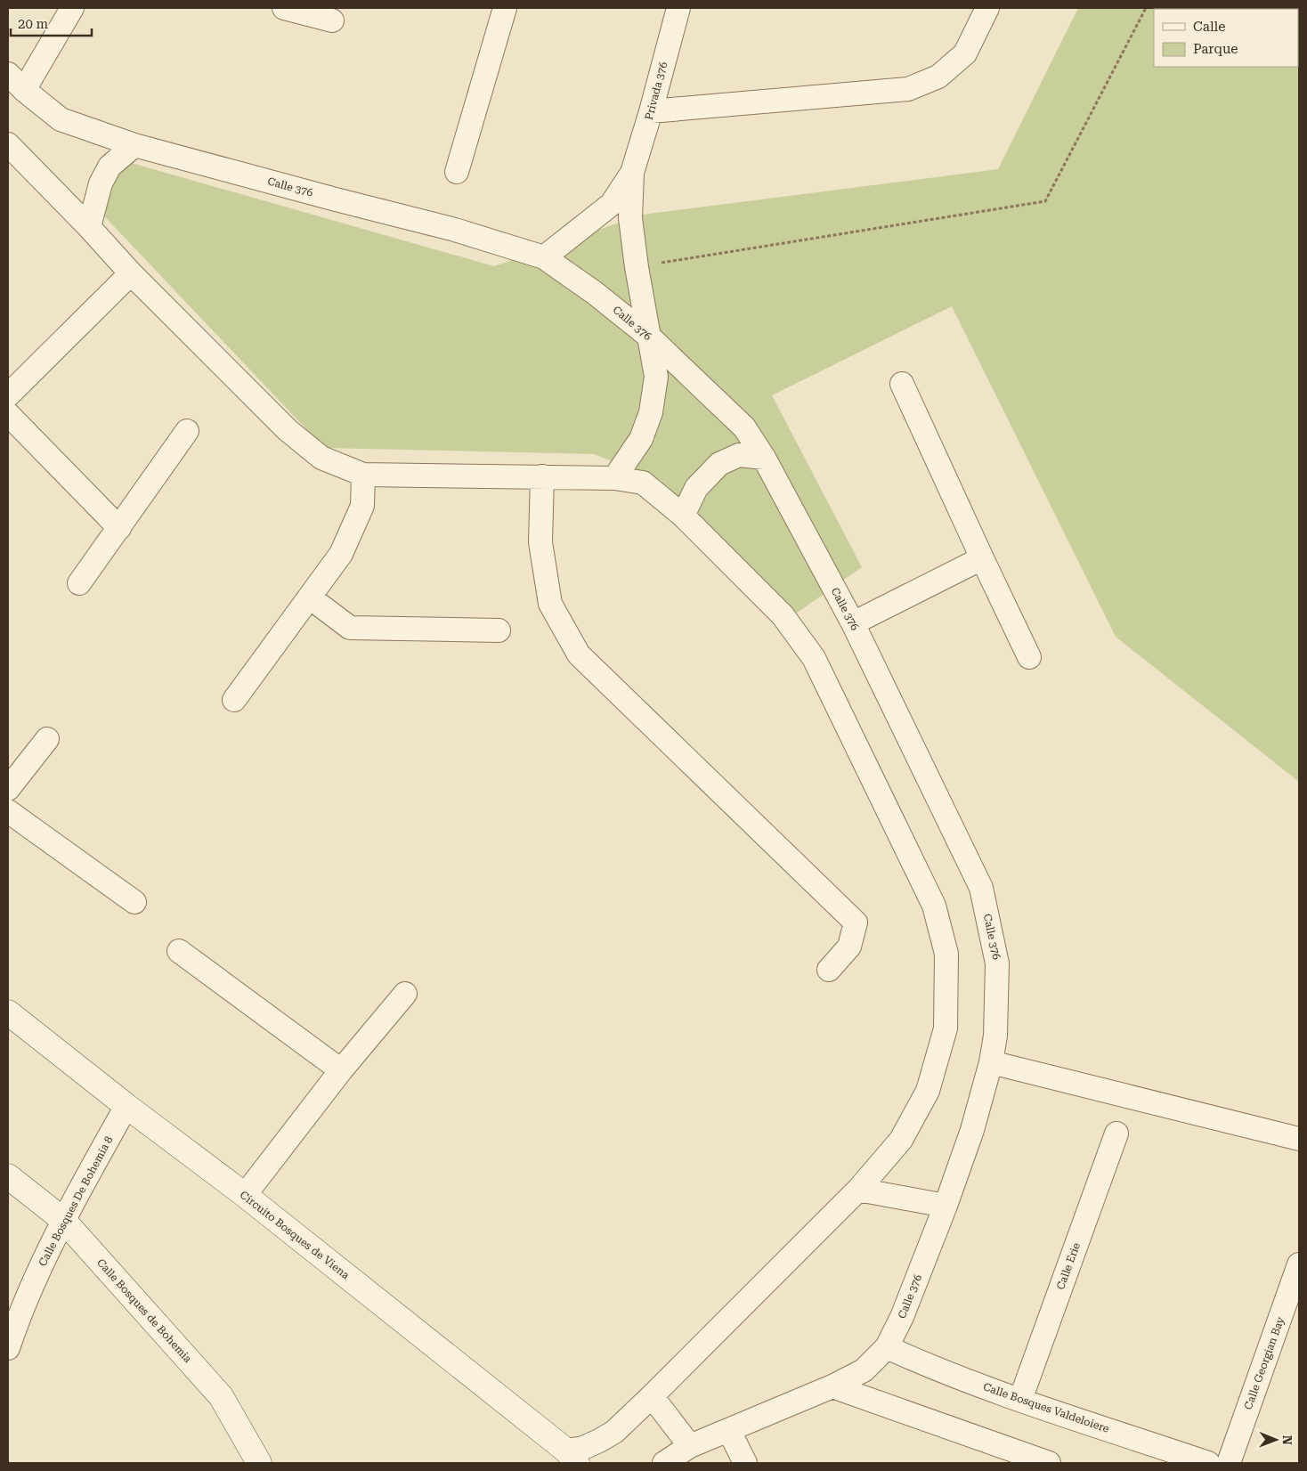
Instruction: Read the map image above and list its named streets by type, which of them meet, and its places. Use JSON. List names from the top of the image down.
{
  "streets": {
    "main road": ["Circuito Bosques de Viena", "Calle Bosques de Bohemia"],
    "street": [
      "Privada 376",
      "Calle 376",
      "Calle Bosques De Bohemia 8",
      "Calle Erie",
      "Calle Georgian Bay",
      "Calle Bosques Valdeloiere"
    ]
  },
  "crossings": [
    ["Calle 376", "Calle Bosques Valdeloiere"],
    ["Calle Bosques De Bohemia 8", "Circuito Bosques de Viena"],
    ["Calle Bosques De Bohemia 8", "Calle Bosques de Bohemia"],
    ["Calle Erie", "Calle Bosques Valdeloiere"]
  ],
  "legend": ["Calle", "Parque"],
  "scale_bar": "20 m",
  "north": "right"
}
